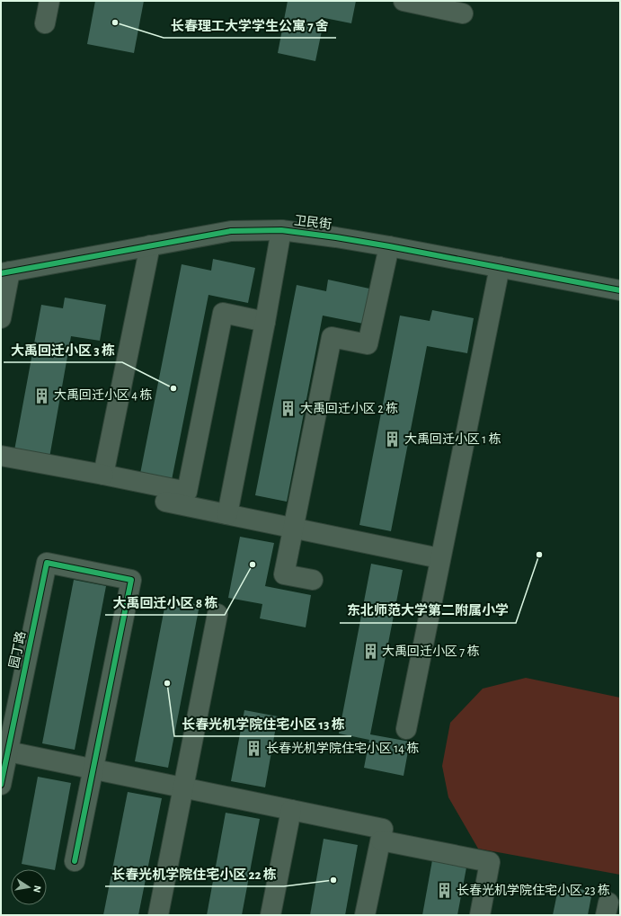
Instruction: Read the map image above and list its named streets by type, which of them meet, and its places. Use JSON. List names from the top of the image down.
{
  "streets": {
    "street": ["卫民街", "园丁路"]
  },
  "places": {
    "other": [
      "长春理工大学学生公寓 7 舍",
      "大禹回迁小区 3 栋",
      "东北师范大学第二附属小学",
      "大禹回迁小区 8 栋",
      "长春光机学院住宅小区 13 栋",
      "长春光机学院住宅小区 22 栋"
    ],
    "building": [
      "大禹回迁小区 4 栋",
      "大禹回迁小区 2 栋",
      "大禹回迁小区 1 栋",
      "大禹回迁小区 7 栋",
      "长春光机学院住宅小区 14 栋",
      "长春光机学院住宅小区 23 栋"
    ]
  },
  "north": "right"
}
